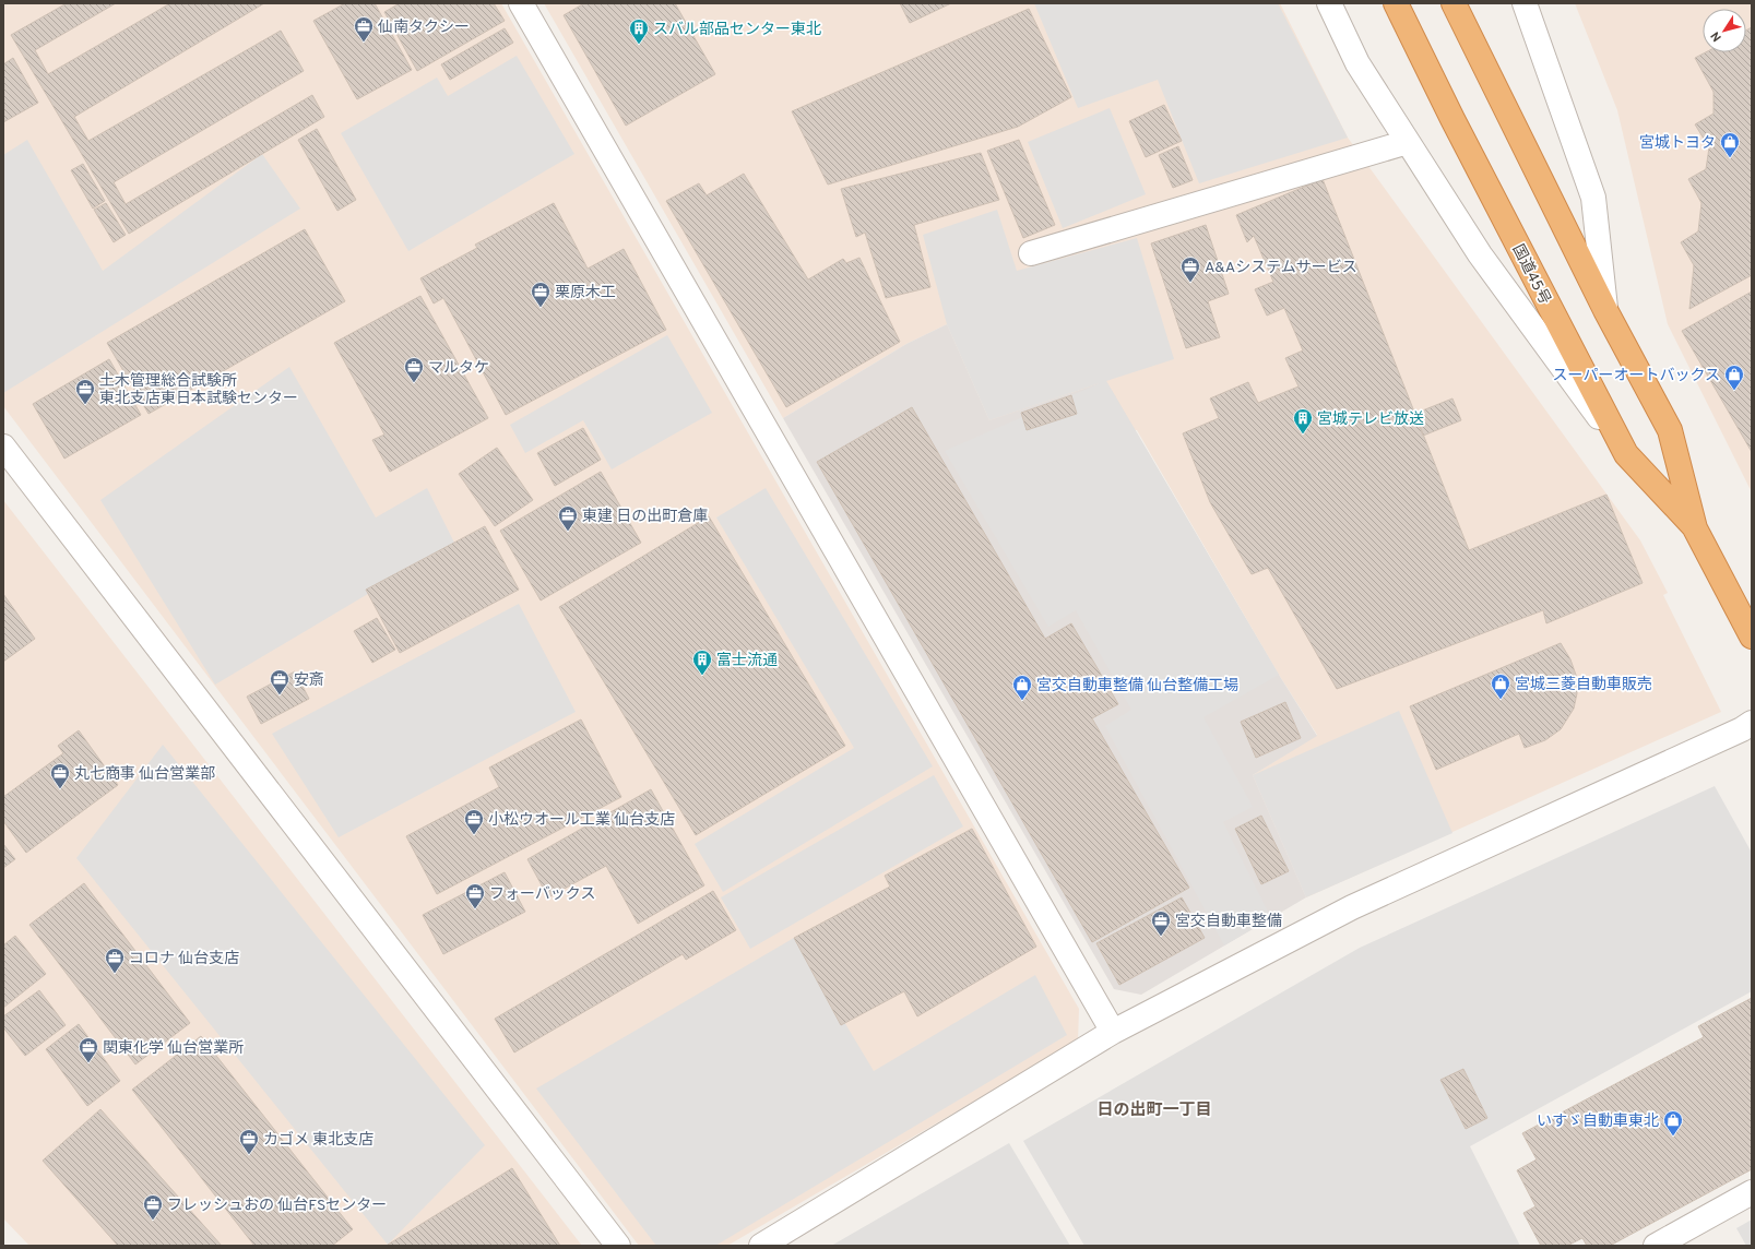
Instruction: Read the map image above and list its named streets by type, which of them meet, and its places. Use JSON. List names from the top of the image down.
{
  "streets": {
    "highway": ["国道45号"]
  },
  "districts": ["日の出町一丁目"],
  "places": {
    "office": [
      "仙南タクシー",
      "A&Aシステムサービス",
      "栗原木工",
      "マルタケ",
      "土木管理総合試験所 東北支店東日本試験センター",
      "東建 日の出町倉庫",
      "安斎",
      "丸七商事 仙台営業部",
      "小松ウオール工業 仙台支店",
      "フォーバックス",
      "宮交自動車整備",
      "コロナ 仙台支店",
      "関東化学 仙台営業所",
      "カゴメ 東北支店",
      "フレッシュおの 仙台FSセンター"
    ],
    "building": ["スバル部品センター東北", "宮城テレビ放送", "富士流通"],
    "shop": [
      "宮城トヨタ",
      "スーパーオートバックス",
      "宮城三菱自動車販売",
      "宮交自動車整備 仙台整備工場",
      "いすゞ自動車東北"
    ]
  },
  "north": "bottom left"
}
